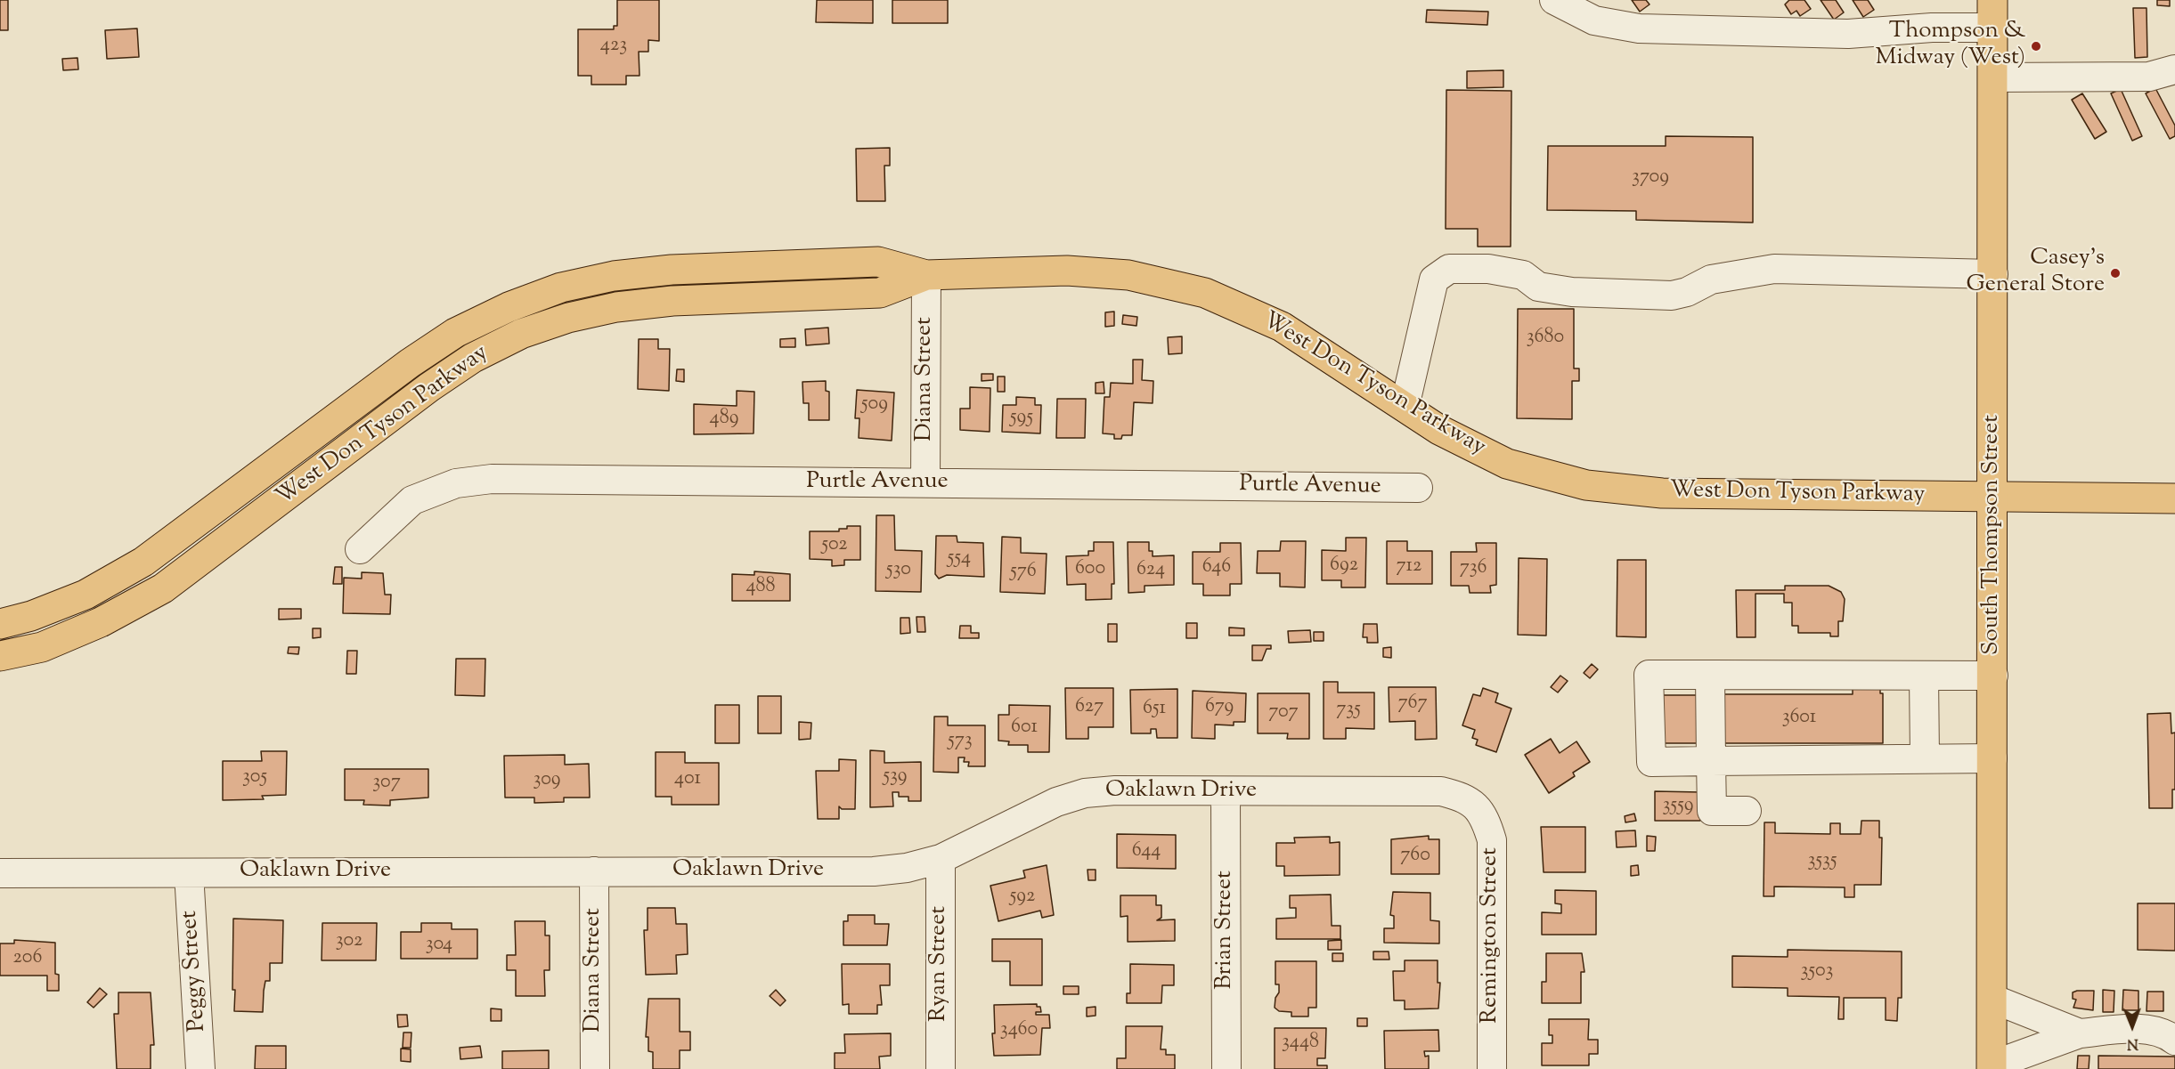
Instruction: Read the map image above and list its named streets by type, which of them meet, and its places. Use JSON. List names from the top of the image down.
{
  "streets": {
    "main road": ["West Don Tyson Parkway", "South Thompson Street"],
    "street": [
      "Diana Street",
      "Purtle Avenue",
      "Oaklawn Drive",
      "Brian Street",
      "Remington Street",
      "Ryan Street",
      "Peggy Street"
    ]
  },
  "crossings": [
    ["Diana Street", "West Don Tyson Parkway"],
    ["Diana Street", "Purtle Avenue"],
    ["Diana Street", "Oaklawn Drive"],
    ["West Don Tyson Parkway", "South Thompson Street"],
    ["Oaklawn Drive", "Brian Street"],
    ["Oaklawn Drive", "Remington Street"],
    ["Oaklawn Drive", "Ryan Street"],
    ["Oaklawn Drive", "Peggy Street"]
  ],
  "places": ["Thompson & Midway (West)", "Casey's General Store"],
  "house_numbers": [
    "423",
    "3709",
    "3680",
    "509",
    "595",
    "489",
    "502",
    "554",
    "692",
    "712",
    "646",
    "736",
    "600",
    "530",
    "624",
    "576",
    "488",
    "767",
    "627",
    "679",
    "651",
    "735",
    "707",
    "3601",
    "601",
    "573",
    "539",
    "305",
    "401",
    "309",
    "307",
    "3559",
    "644",
    "760",
    "3535",
    "592",
    "302",
    "304",
    "206",
    "3503",
    "3460",
    "3448"
  ],
  "north": "bottom"
}
